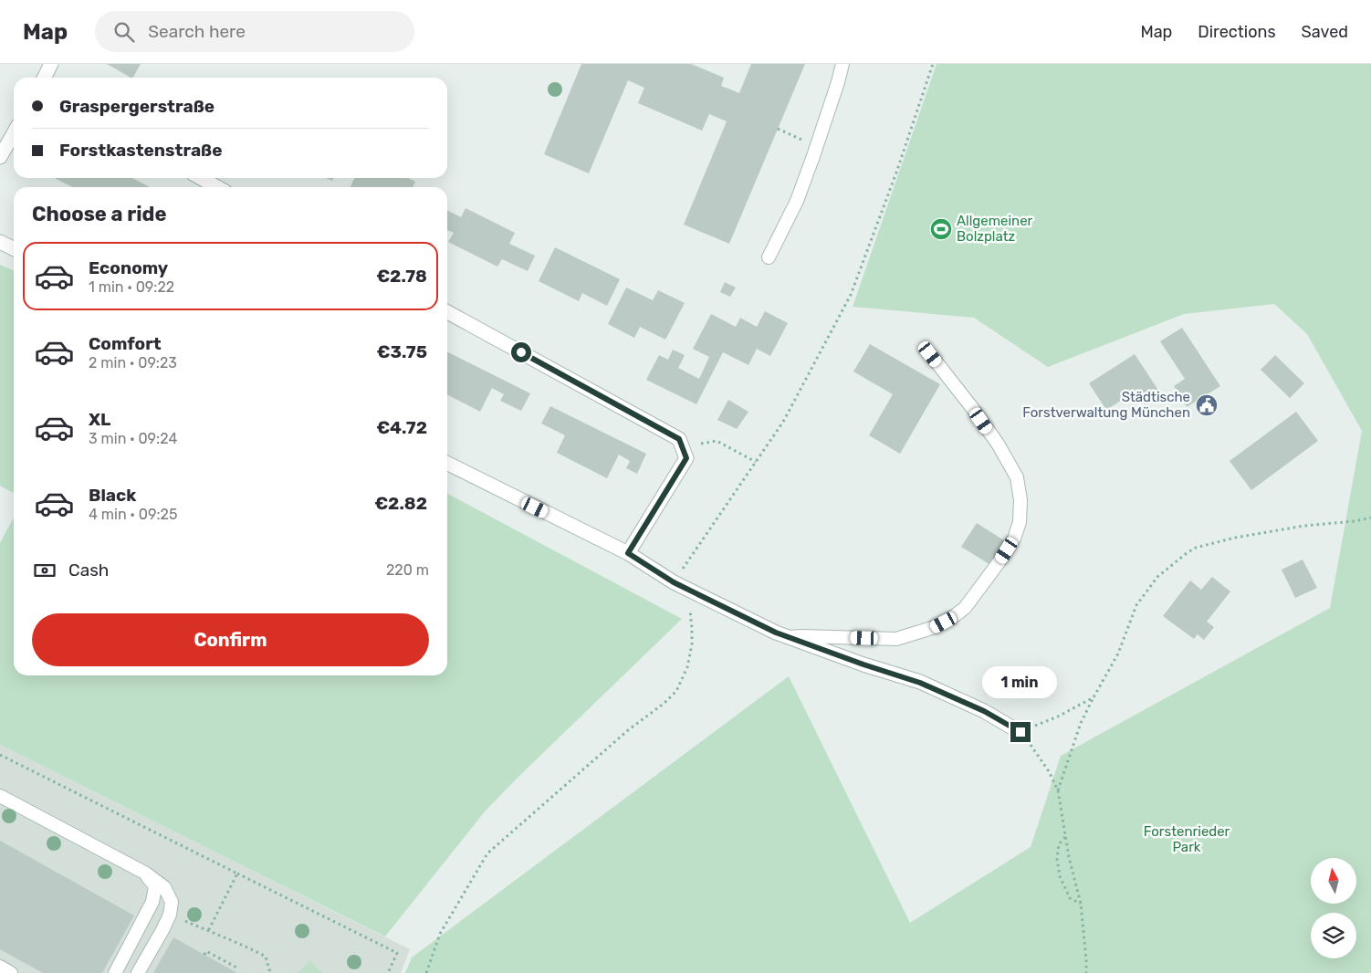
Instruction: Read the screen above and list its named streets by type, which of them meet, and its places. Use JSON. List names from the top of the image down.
{
  "parks": ["Forstenrieder Park"],
  "places": {
    "sports": ["Allgemeiner Bolzplatz"],
    "public building": ["Städtische Forstverwaltung München"]
  },
  "north": "top",
  "page": {
    "header": "Map",
    "search": "Search here",
    "nav": ["Map", "Directions", "Saved"],
    "banner": ["Graspergerstraße", "Forstkastenstraße"],
    "heading": "Choose a ride",
    "list": [
      {
        "name": "Economy",
        "note": "1 min · 09:22",
        "value": "€2.78"
      },
      {
        "name": "Comfort",
        "note": "2 min · 09:23",
        "value": "€3.75"
      },
      {
        "name": "XL",
        "note": "3 min · 09:24",
        "value": "€4.72"
      },
      {
        "name": "Black",
        "note": "4 min · 09:25",
        "value": "€2.82"
      }
    ],
    "pay": ["Cash", "220 m"],
    "buttons": "Confirm",
    "bubble": "1 min"
  }
}
